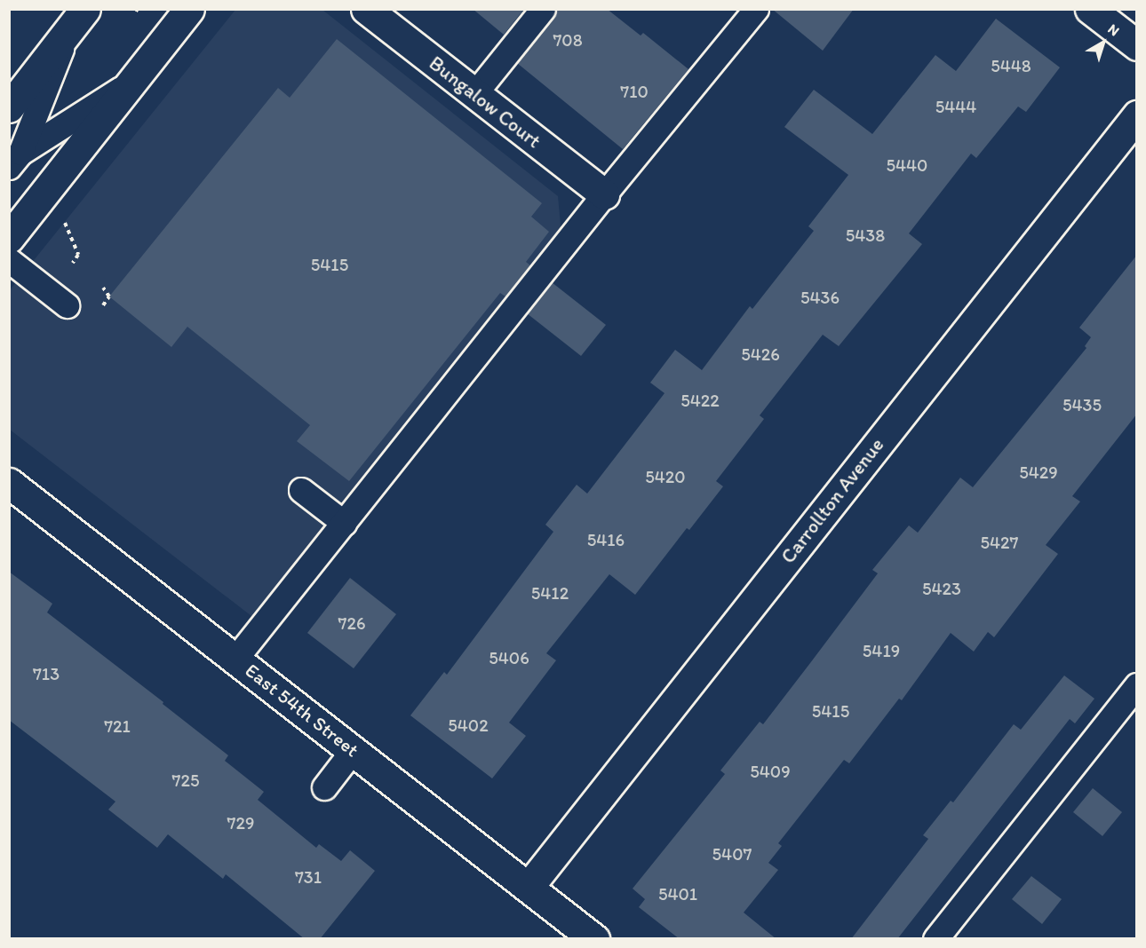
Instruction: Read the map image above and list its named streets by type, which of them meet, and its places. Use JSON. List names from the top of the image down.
{
  "streets": {
    "street": ["Bungalow Court", "Carrollton Avenue", "East 54th Street"]
  },
  "crossings": [
    ["Carrollton Avenue", "East 54th Street"]
  ],
  "house_numbers": [
    "708",
    "5448",
    "710",
    "5444",
    "5440",
    "5438",
    "5415",
    "5436",
    "5426",
    "5422",
    "5435",
    "5429",
    "5420",
    "5416",
    "5427",
    "5423",
    "5412",
    "726",
    "5419",
    "5406",
    "713",
    "5415",
    "5402",
    "721",
    "5409",
    "725",
    "729",
    "5407",
    "731",
    "5401"
  ],
  "north": "top right"
}
